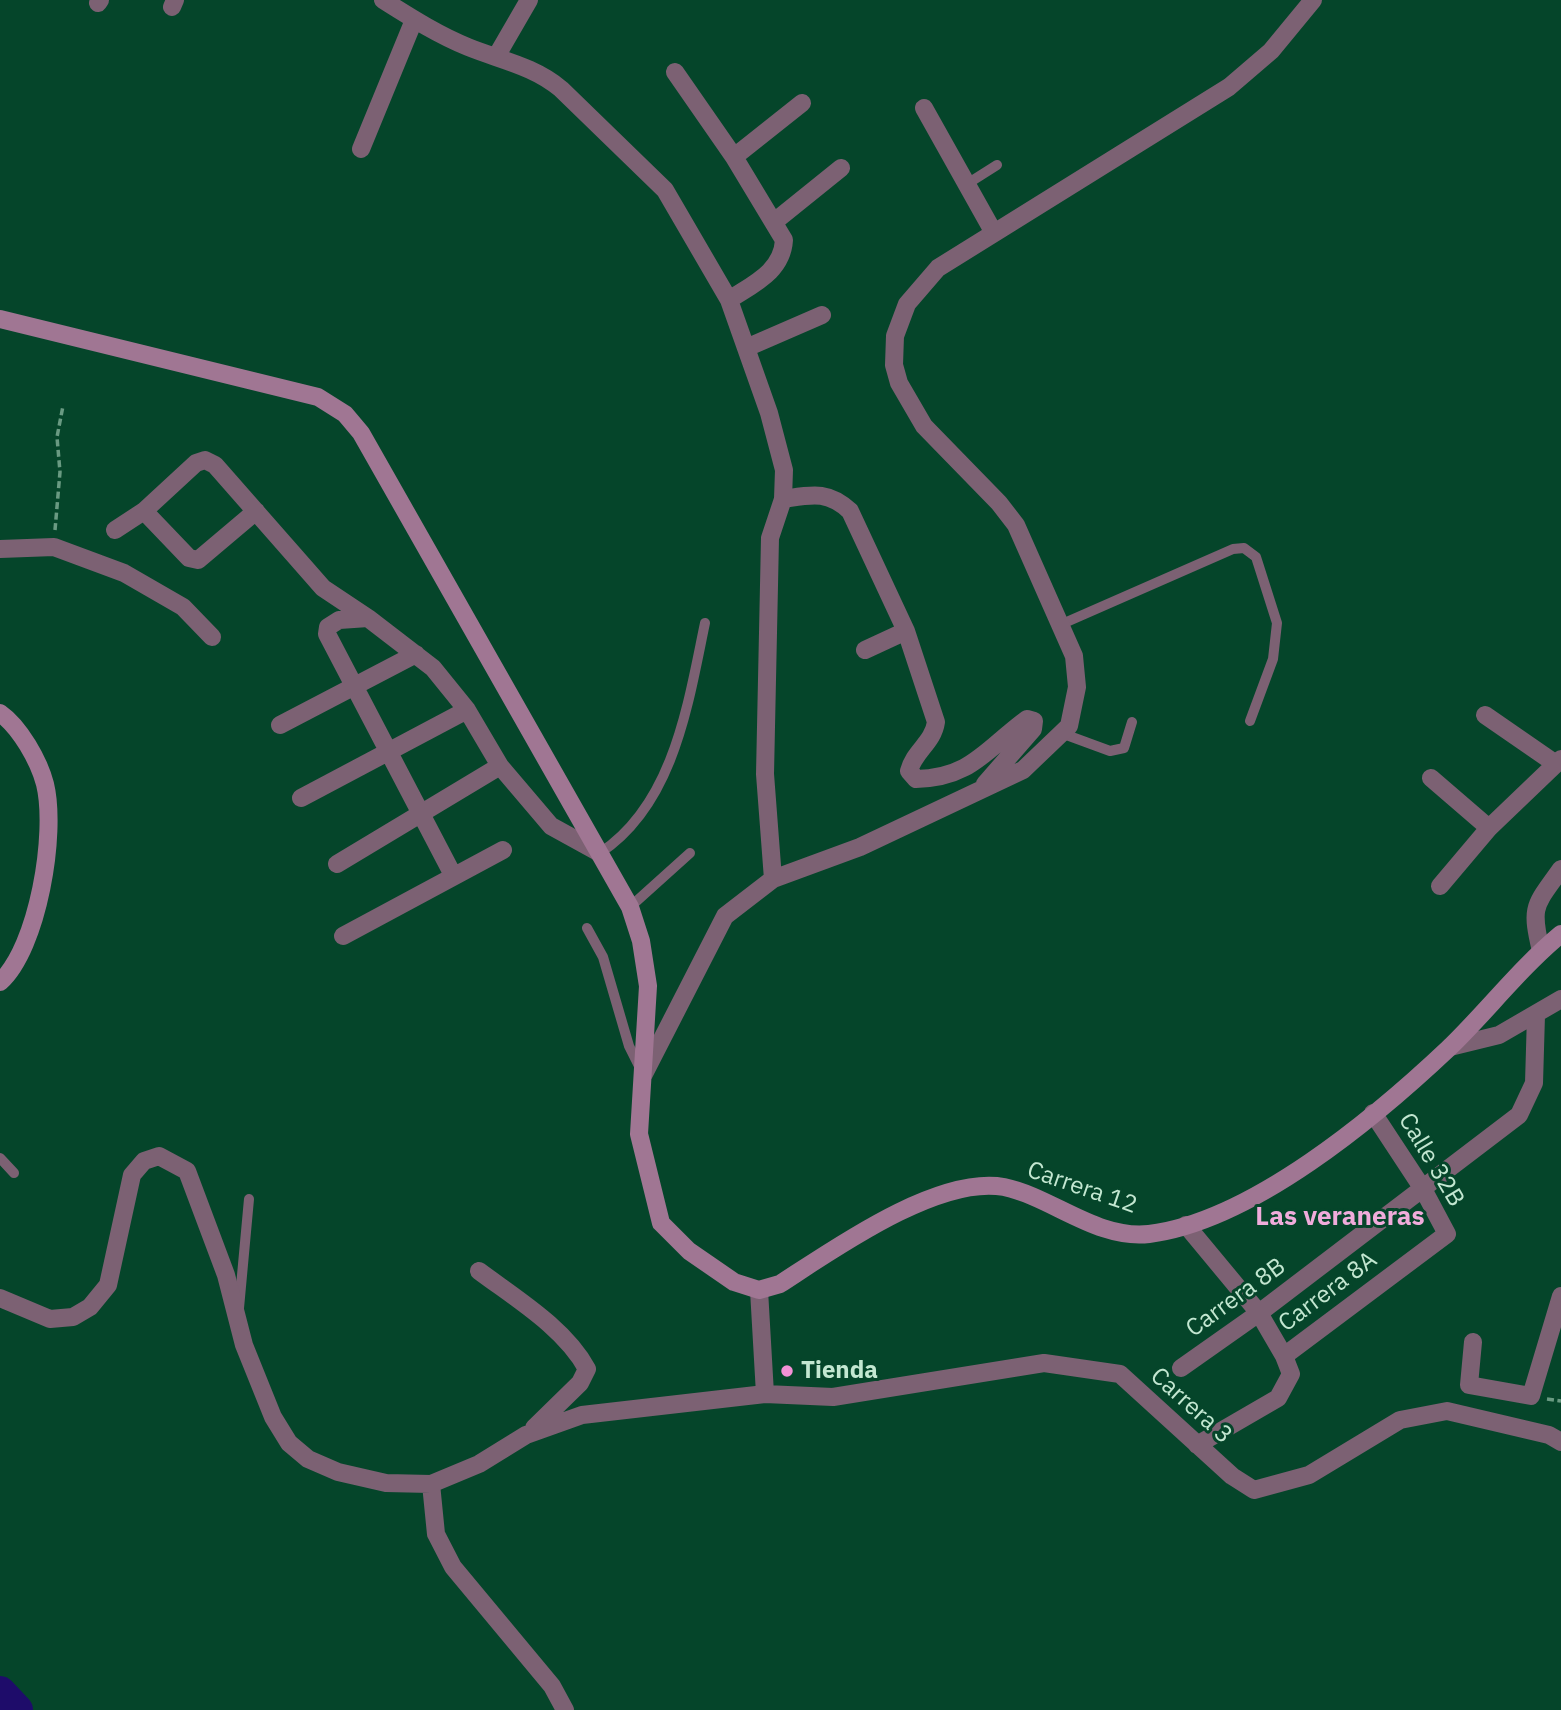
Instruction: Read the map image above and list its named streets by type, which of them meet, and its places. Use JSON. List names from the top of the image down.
{
  "streets": {
    "street": [
      "Calle 32B",
      "Carrera 12",
      "Carrera 8A",
      "Carrera 8B",
      "Carrera 3"
    ]
  },
  "crossings": [
    ["Calle 32B", "Carrera 12"],
    ["Calle 32B", "Carrera 8A"],
    ["Calle 32B", "Carrera 8B"],
    ["Carrera 8A", "Carrera 3"]
  ],
  "districts": ["Las veraneras"],
  "places": ["Tienda"]
}
